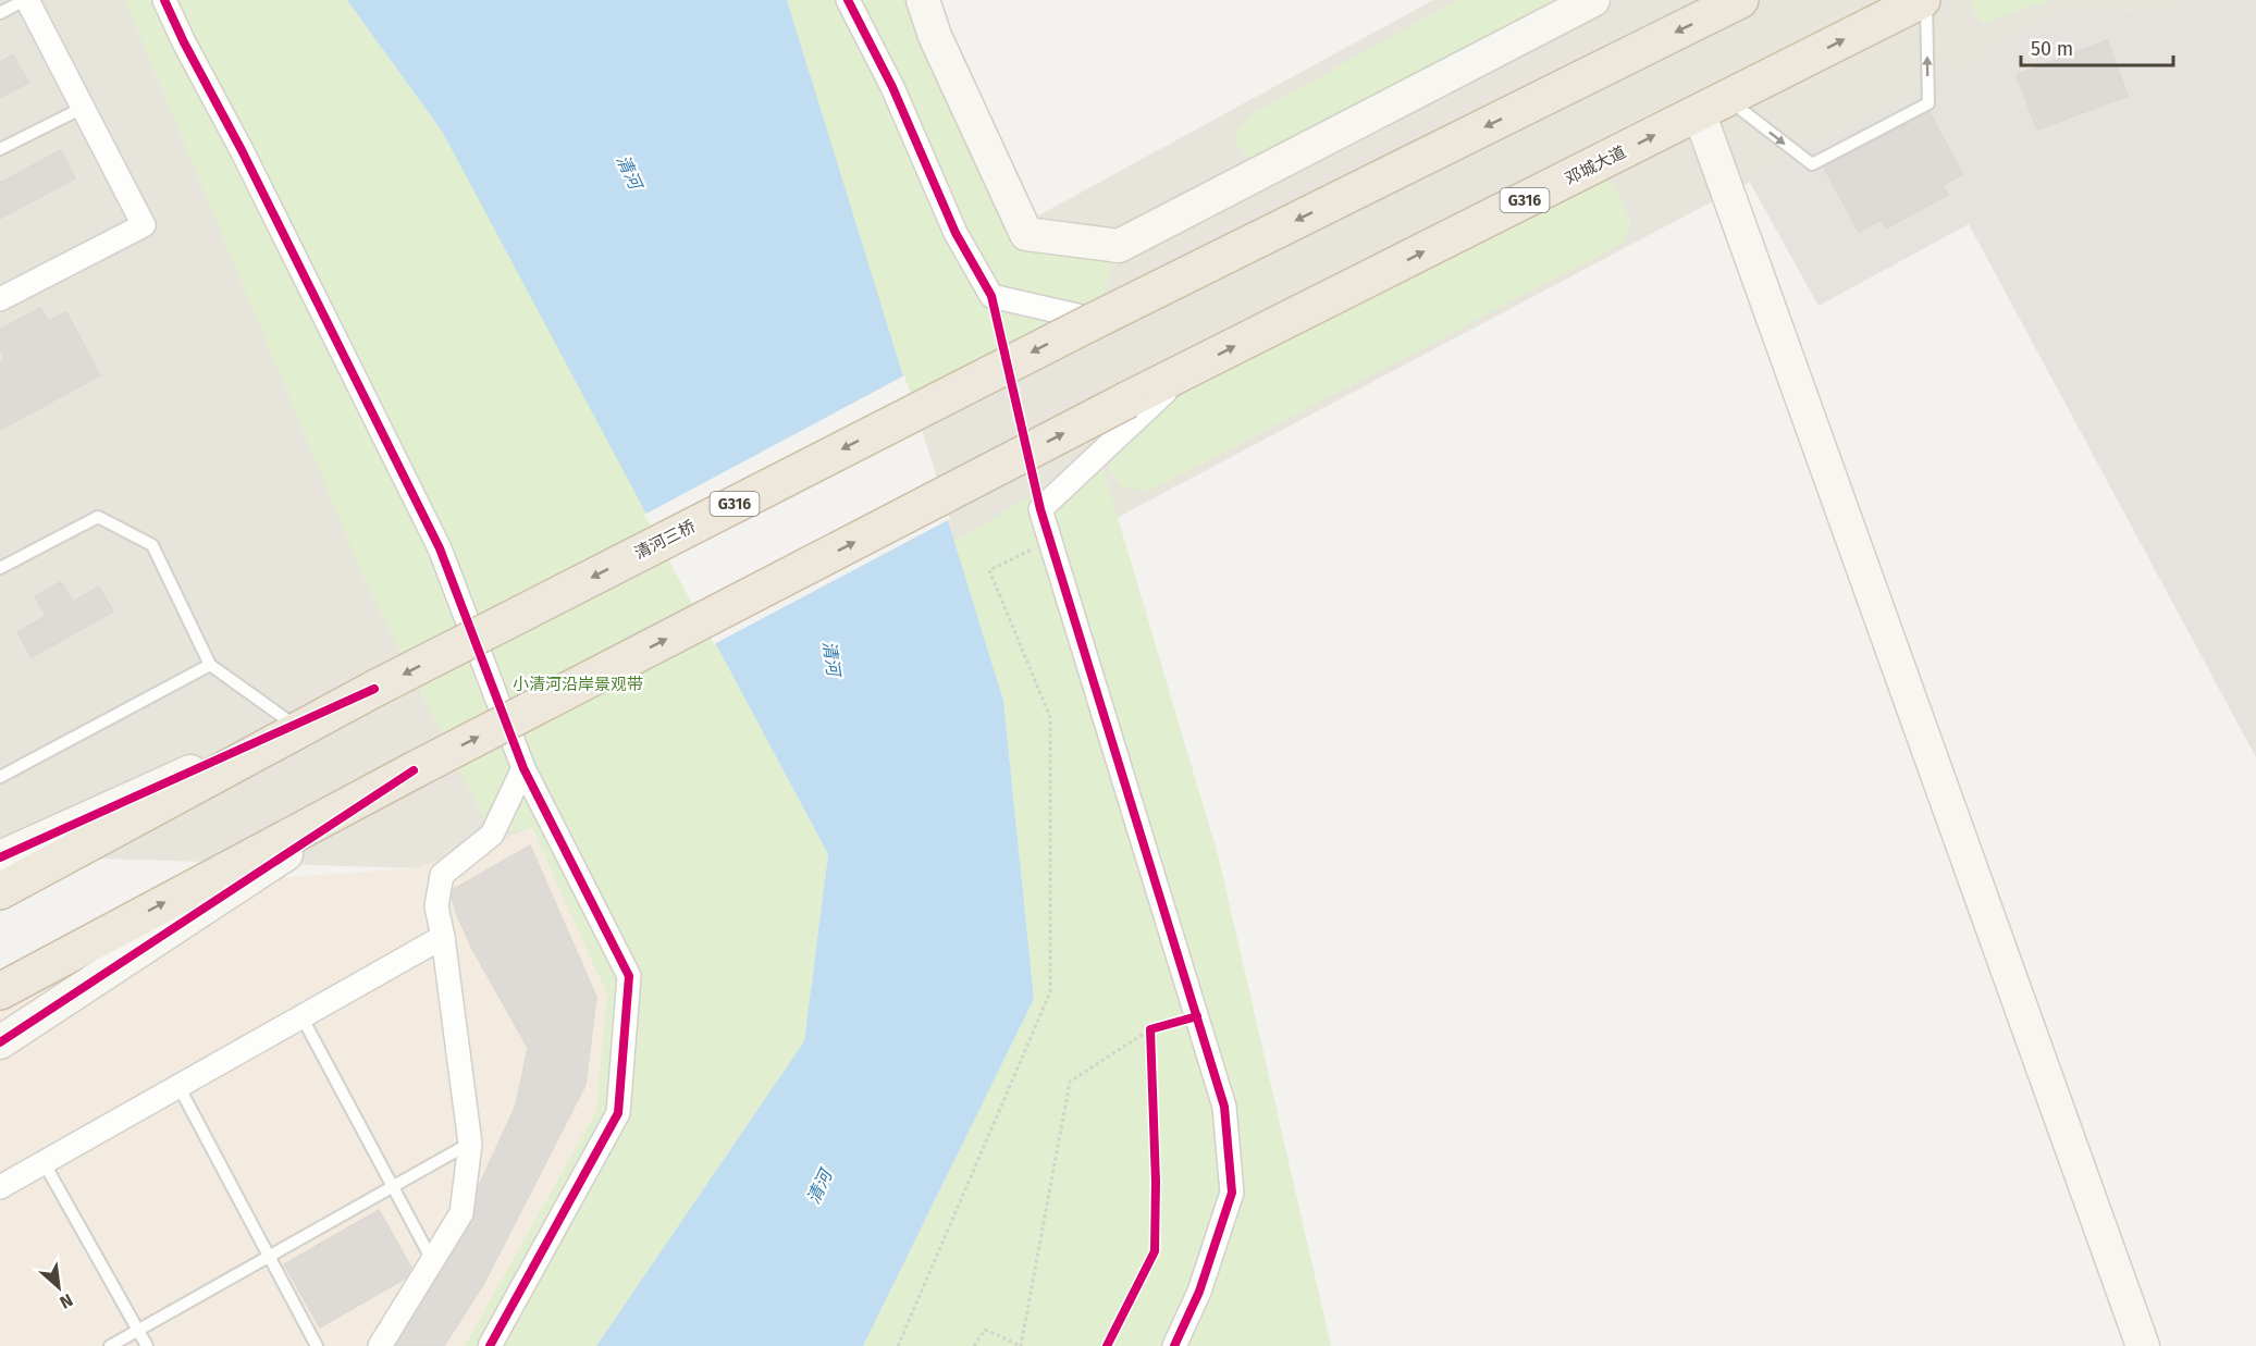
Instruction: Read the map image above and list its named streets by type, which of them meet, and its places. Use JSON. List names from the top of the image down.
{
  "streets": {
    "highway": ["邓城大道", "G316", "清河三桥"]
  },
  "crossings": [
    ["邓城大道", "G316"],
    ["G316", "清河三桥"]
  ],
  "one_way": ["清河三桥"],
  "water": ["清河"],
  "parks": ["小清河沿岸景观带"],
  "scale_bar": "50 m",
  "north": "bottom right"
}
